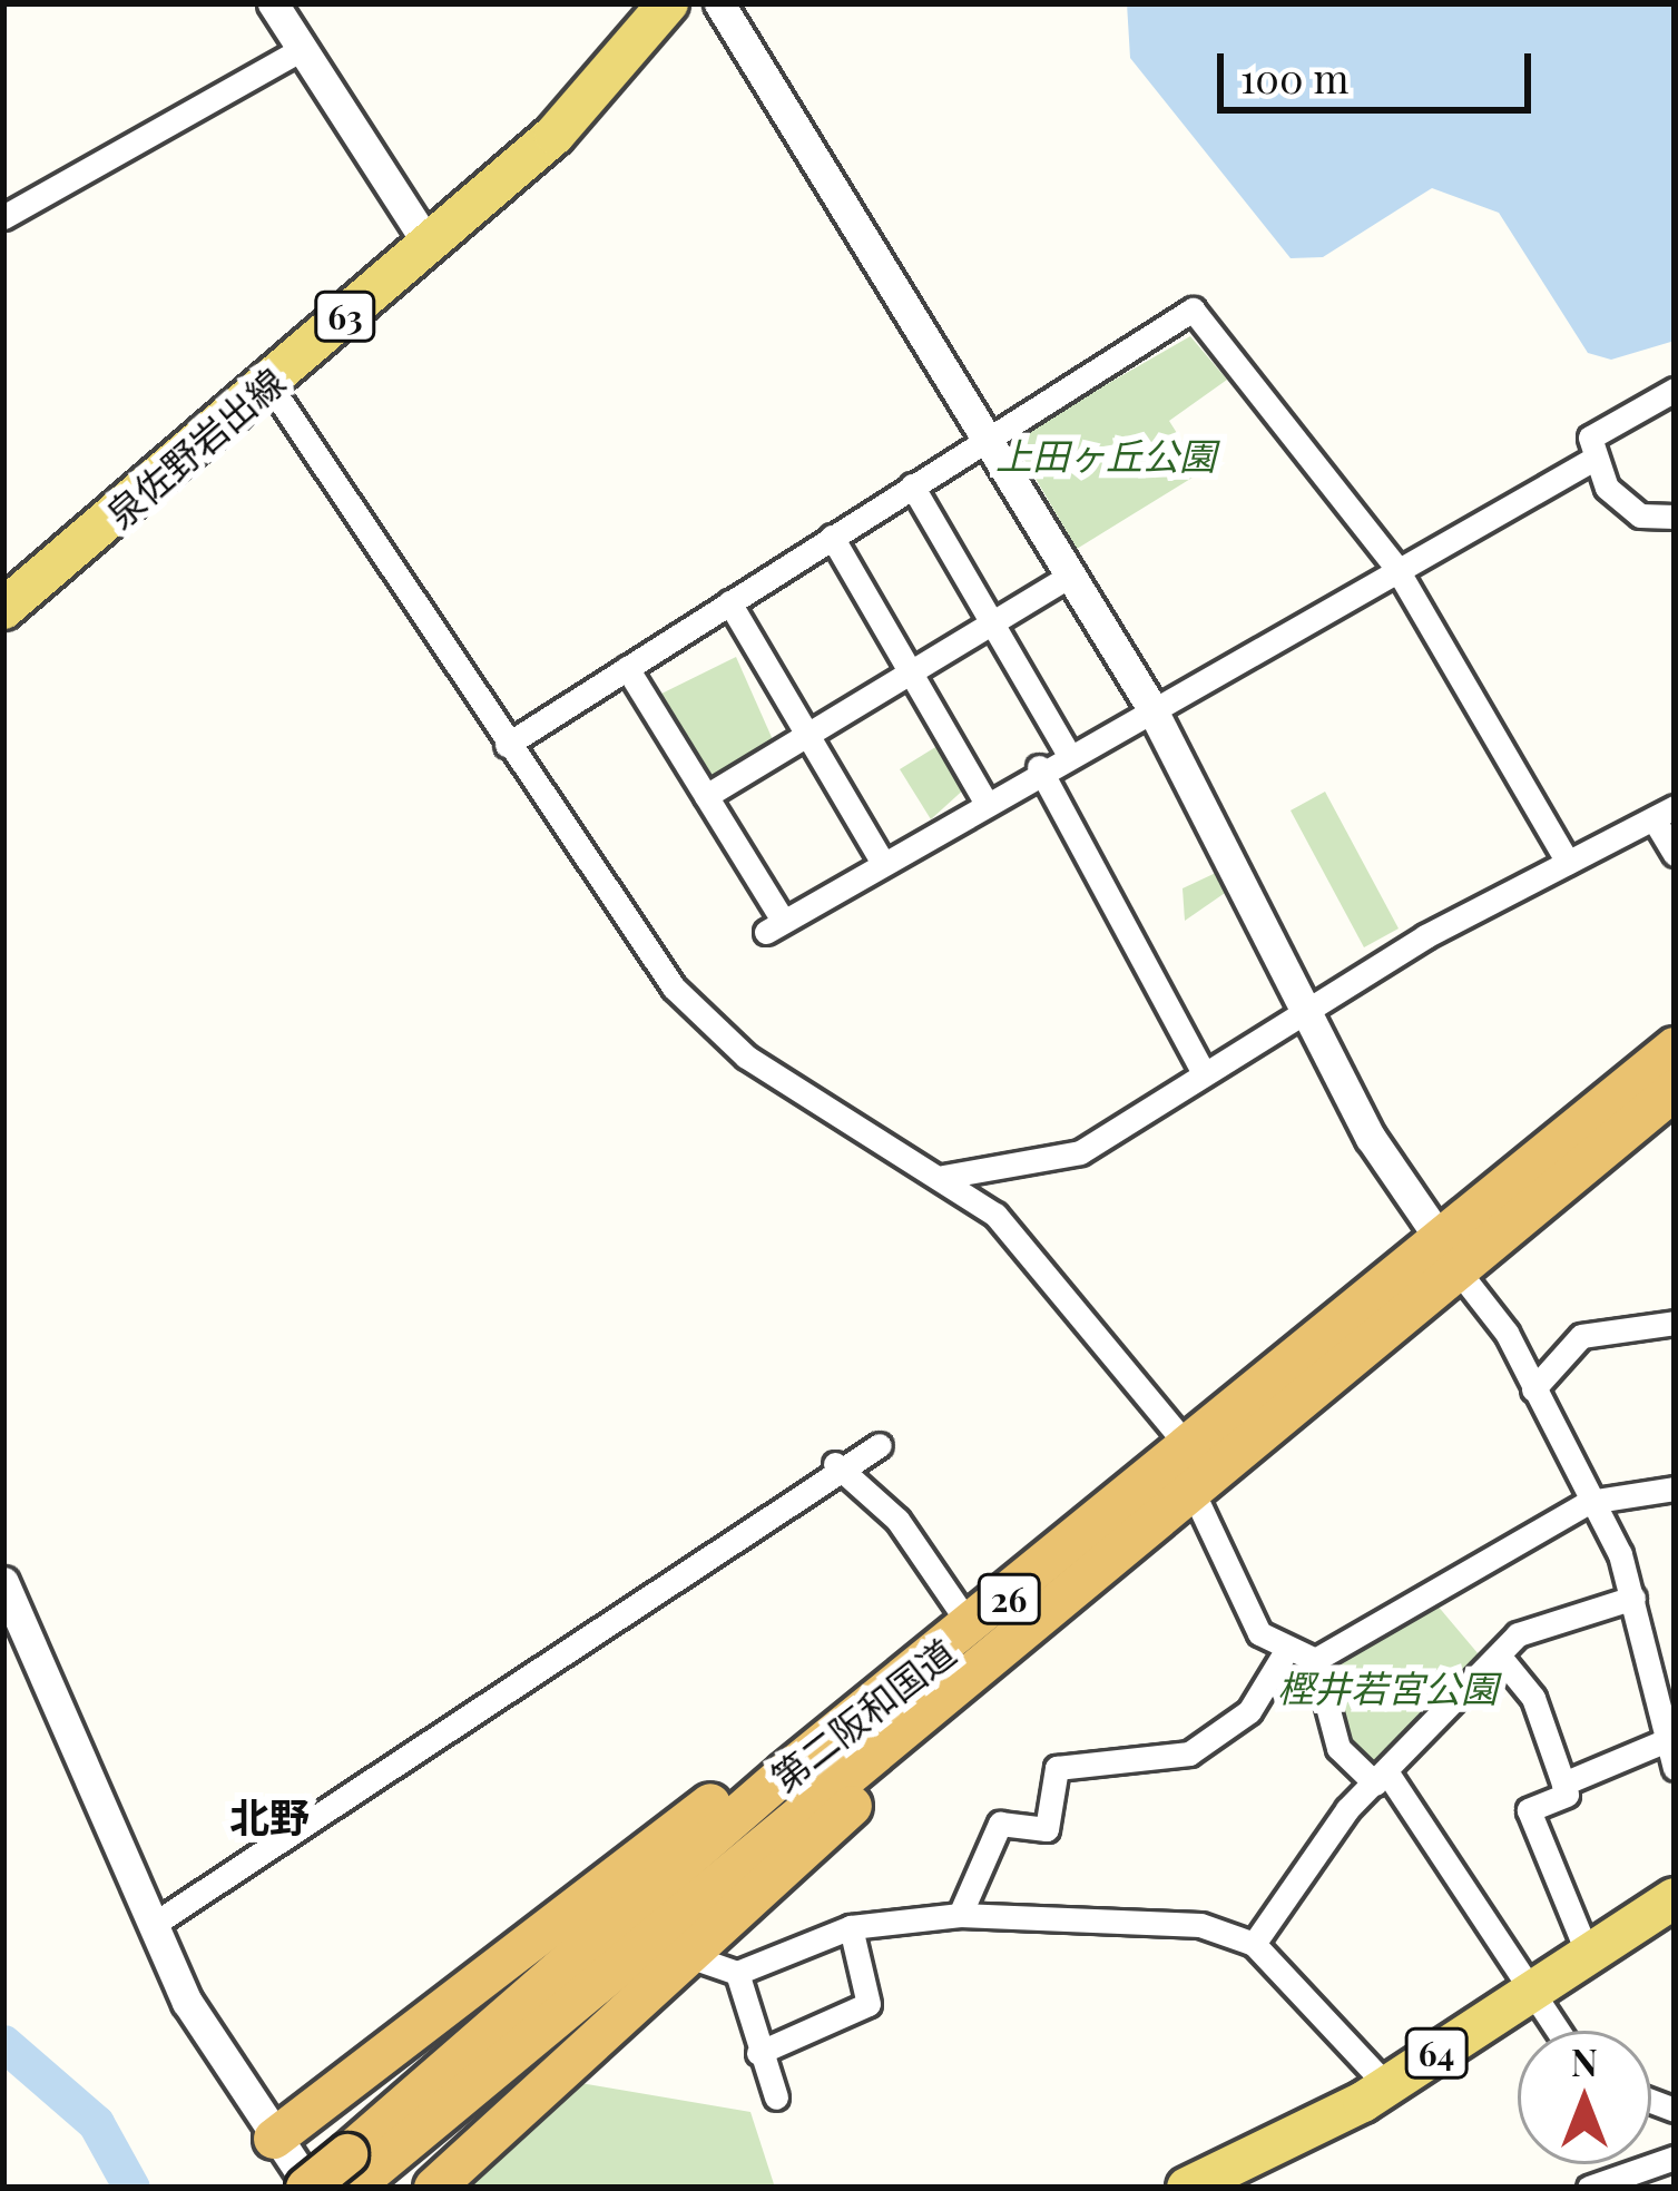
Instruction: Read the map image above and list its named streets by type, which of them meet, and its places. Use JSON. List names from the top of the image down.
{
  "streets": {
    "highway": ["26", "第二阪和国道"],
    "main road": ["63", "泉佐野岩出線", "64"]
  },
  "districts": ["北野"],
  "parks": ["上田ヶ丘公園", "樫井若宮公園"],
  "scale_bar": "100 m",
  "north": "top"
}
